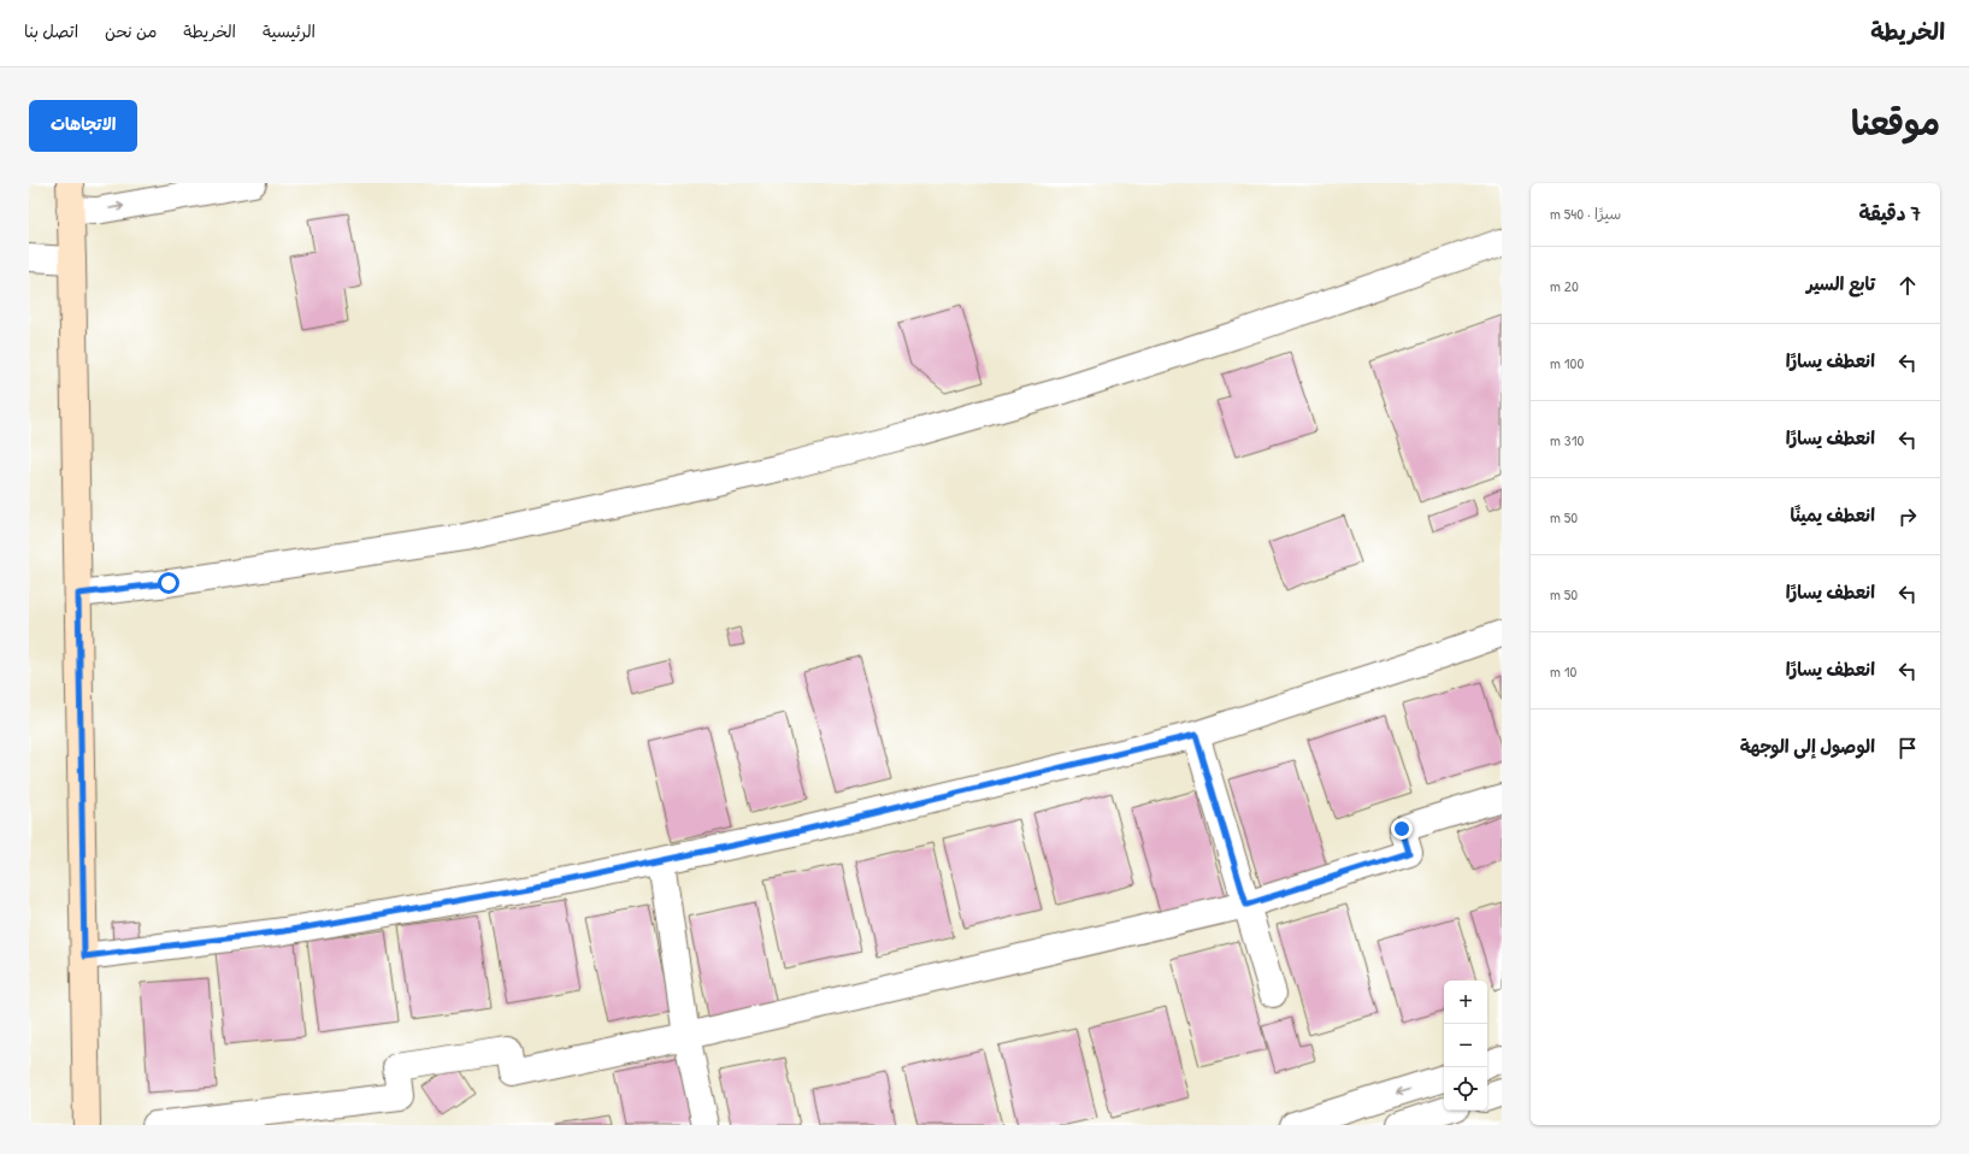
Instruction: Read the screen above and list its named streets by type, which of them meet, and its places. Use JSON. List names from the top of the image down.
{
  "page": {
    "header": "الخريطة",
    "nav": [
      "الرئيسية",
      "الخريطة",
      "من نحن",
      "اتصل بنا"
    ],
    "title": "موقعنا",
    "buttons": "الاتجاهات",
    "heading": ["7 دقيقة", "سيرًا · 540 m"],
    "list": [
      ["تابع السير", "20 m"],
      ["انعطف يسارًا", "100 m"],
      ["انعطف يسارًا", "310 m"],
      ["انعطف يمينًا", "50 m"],
      ["انعطف يسارًا", "50 m"],
      ["انعطف يسارًا", "10 m"],
      "الوصول إلى الوجهة"
    ],
    "map_buttons": ["+", "−"]
  }
}
